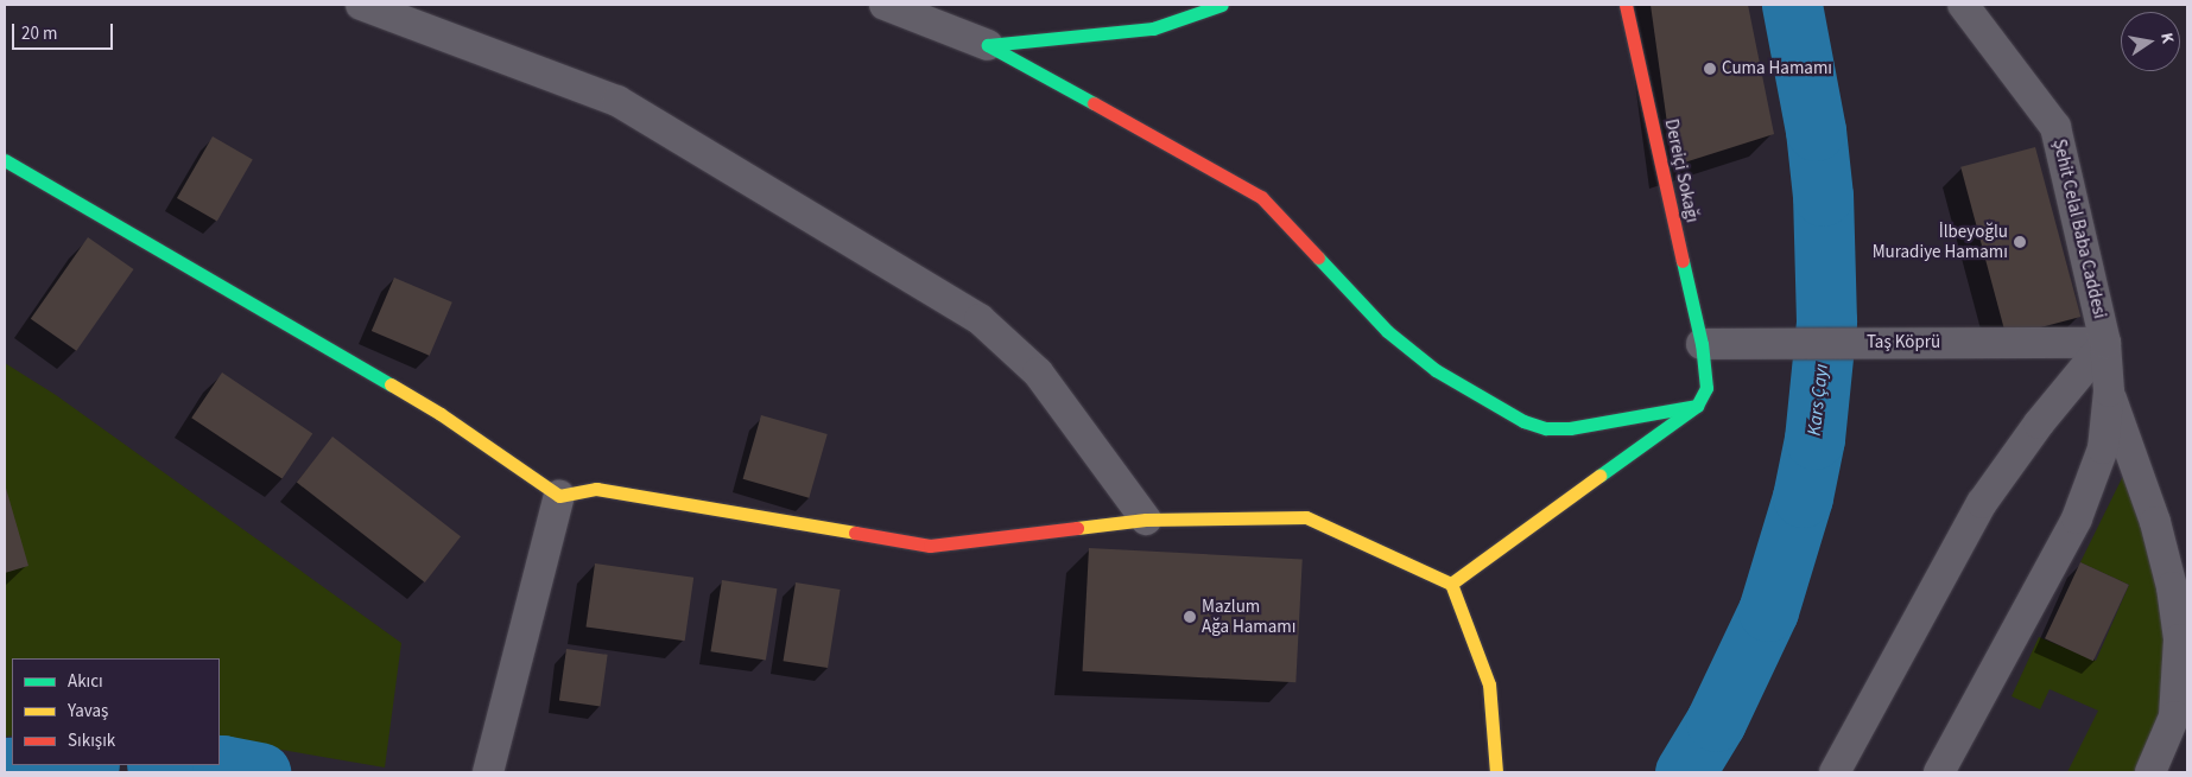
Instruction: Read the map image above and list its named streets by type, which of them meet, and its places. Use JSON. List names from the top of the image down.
{
  "streets": {
    "street": ["Dereiçi Sokağı", "Şehit Celal Baba Caddesi", "Taş Köprü"]
  },
  "crossings": [
    ["Dereiçi Sokağı", "Taş Köprü"],
    ["Şehit Celal Baba Caddesi", "Taş Köprü"]
  ],
  "water": ["Kars Çayı"],
  "places": ["Cuma Hamamı", "İlbeyoğlu Muradiye Hamamı", "Mazlum Ağa Hamamı"],
  "legend": ["Akıcı", "Yavaş", "Sıkışık"],
  "scale_bar": "20 m",
  "north": "right"
}
